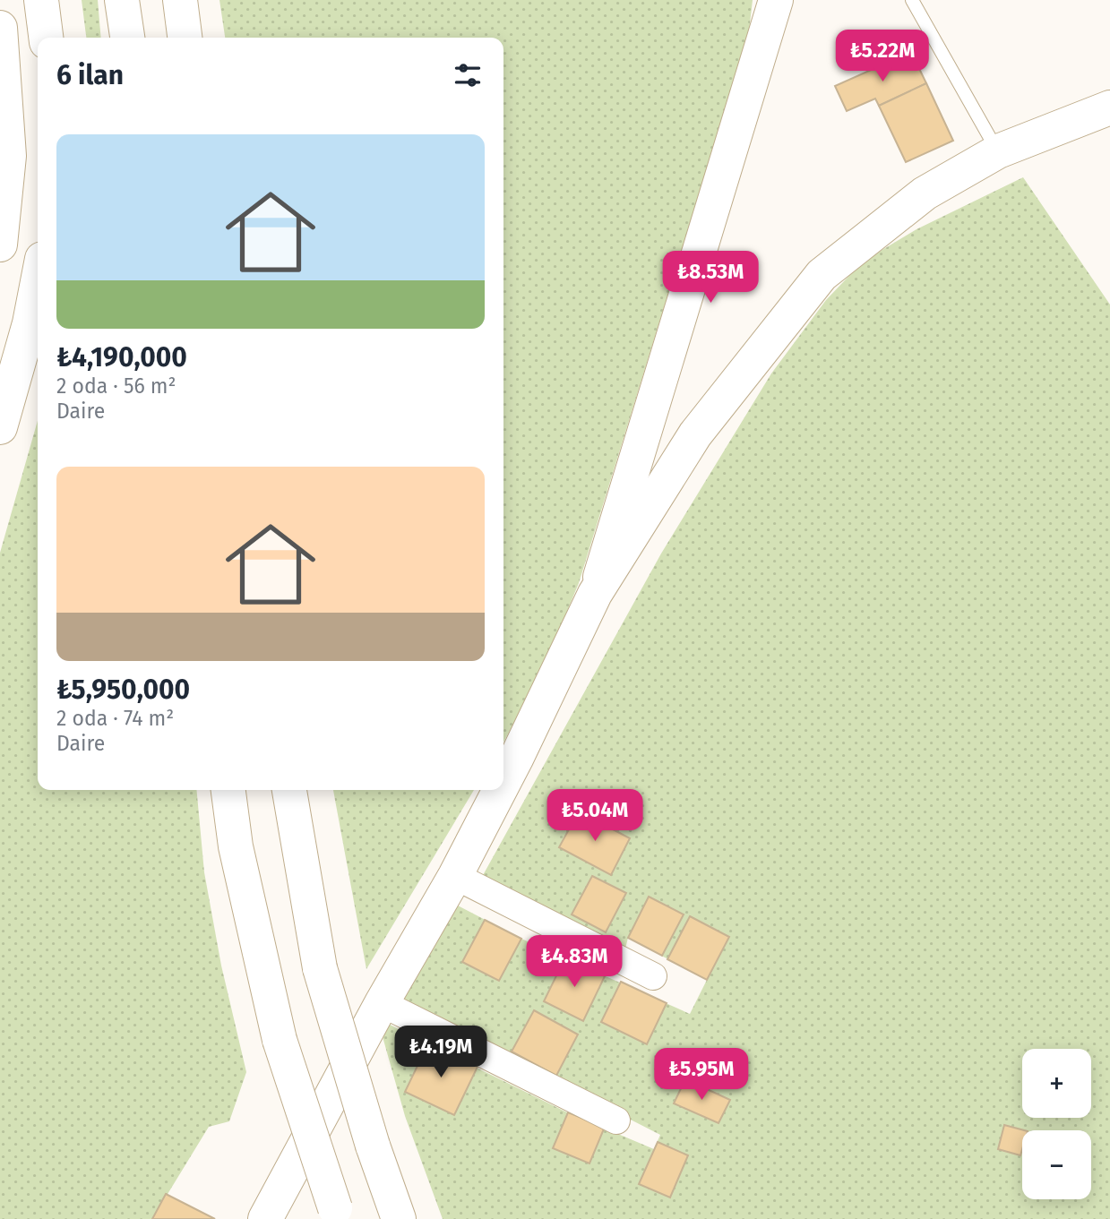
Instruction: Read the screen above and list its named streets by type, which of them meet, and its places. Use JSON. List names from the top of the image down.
{
  "page": {
    "price": [
      "₺5.22M",
      "₺8.53M",
      "₺5.04M",
      "₺4.83M",
      "₺4.19M",
      "₺5.95M"
    ],
    "heading": "6 ilan",
    "list": [
      {
        "name": "₺4,190,000",
        "note": "2 oda · 56 m² · Daire"
      },
      {
        "name": "₺5,950,000",
        "note": "2 oda · 74 m² · Daire"
      }
    ],
    "map_buttons": ["+", "−"]
  }
}
